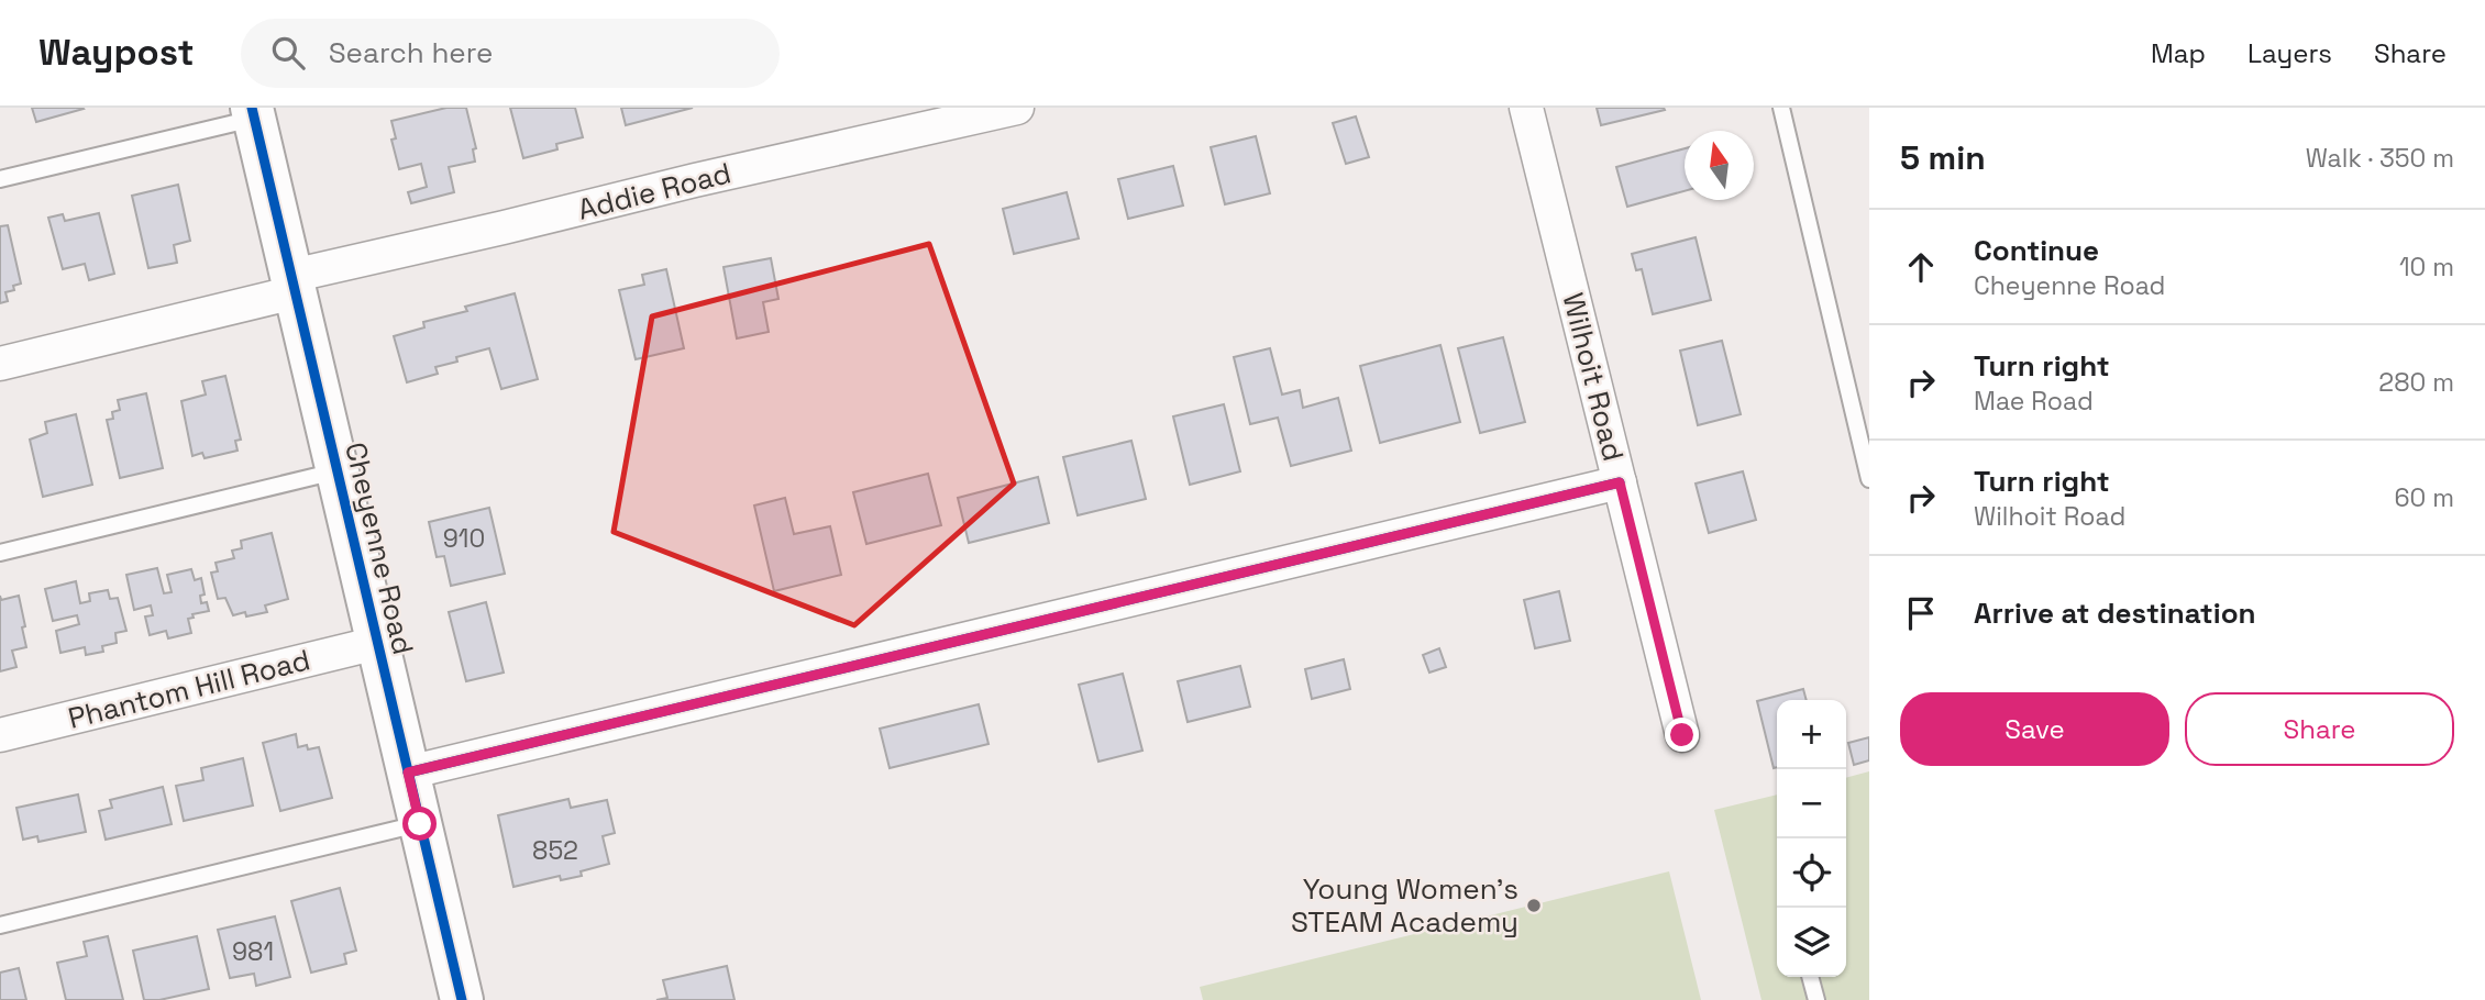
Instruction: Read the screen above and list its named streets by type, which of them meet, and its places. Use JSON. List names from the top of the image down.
{
  "streets": {
    "street": [
      "Addie Road",
      "Wilhoit Road",
      "Cheyenne Road",
      "Phantom Hill Road"
    ]
  },
  "crossings": [
    ["Addie Road", "Cheyenne Road"],
    ["Cheyenne Road", "Phantom Hill Road"]
  ],
  "places": ["Young Women's STEAM Academy"],
  "house_numbers": ["910", "852", "981"],
  "north": "top",
  "page": {
    "header": "Waypost",
    "search": "Search here",
    "nav": ["Map", "Layers", "Share"],
    "heading": ["5 min", "Walk · 350 m"],
    "list": [
      ["Continue", "Cheyenne Road", "10 m"],
      ["Turn right", "Mae Road", "280 m"],
      ["Turn right", "Wilhoit Road", "60 m"],
      "Arrive at destination"
    ],
    "buttons": ["Save", "Share"],
    "map_buttons": ["+", "−"]
  }
}
